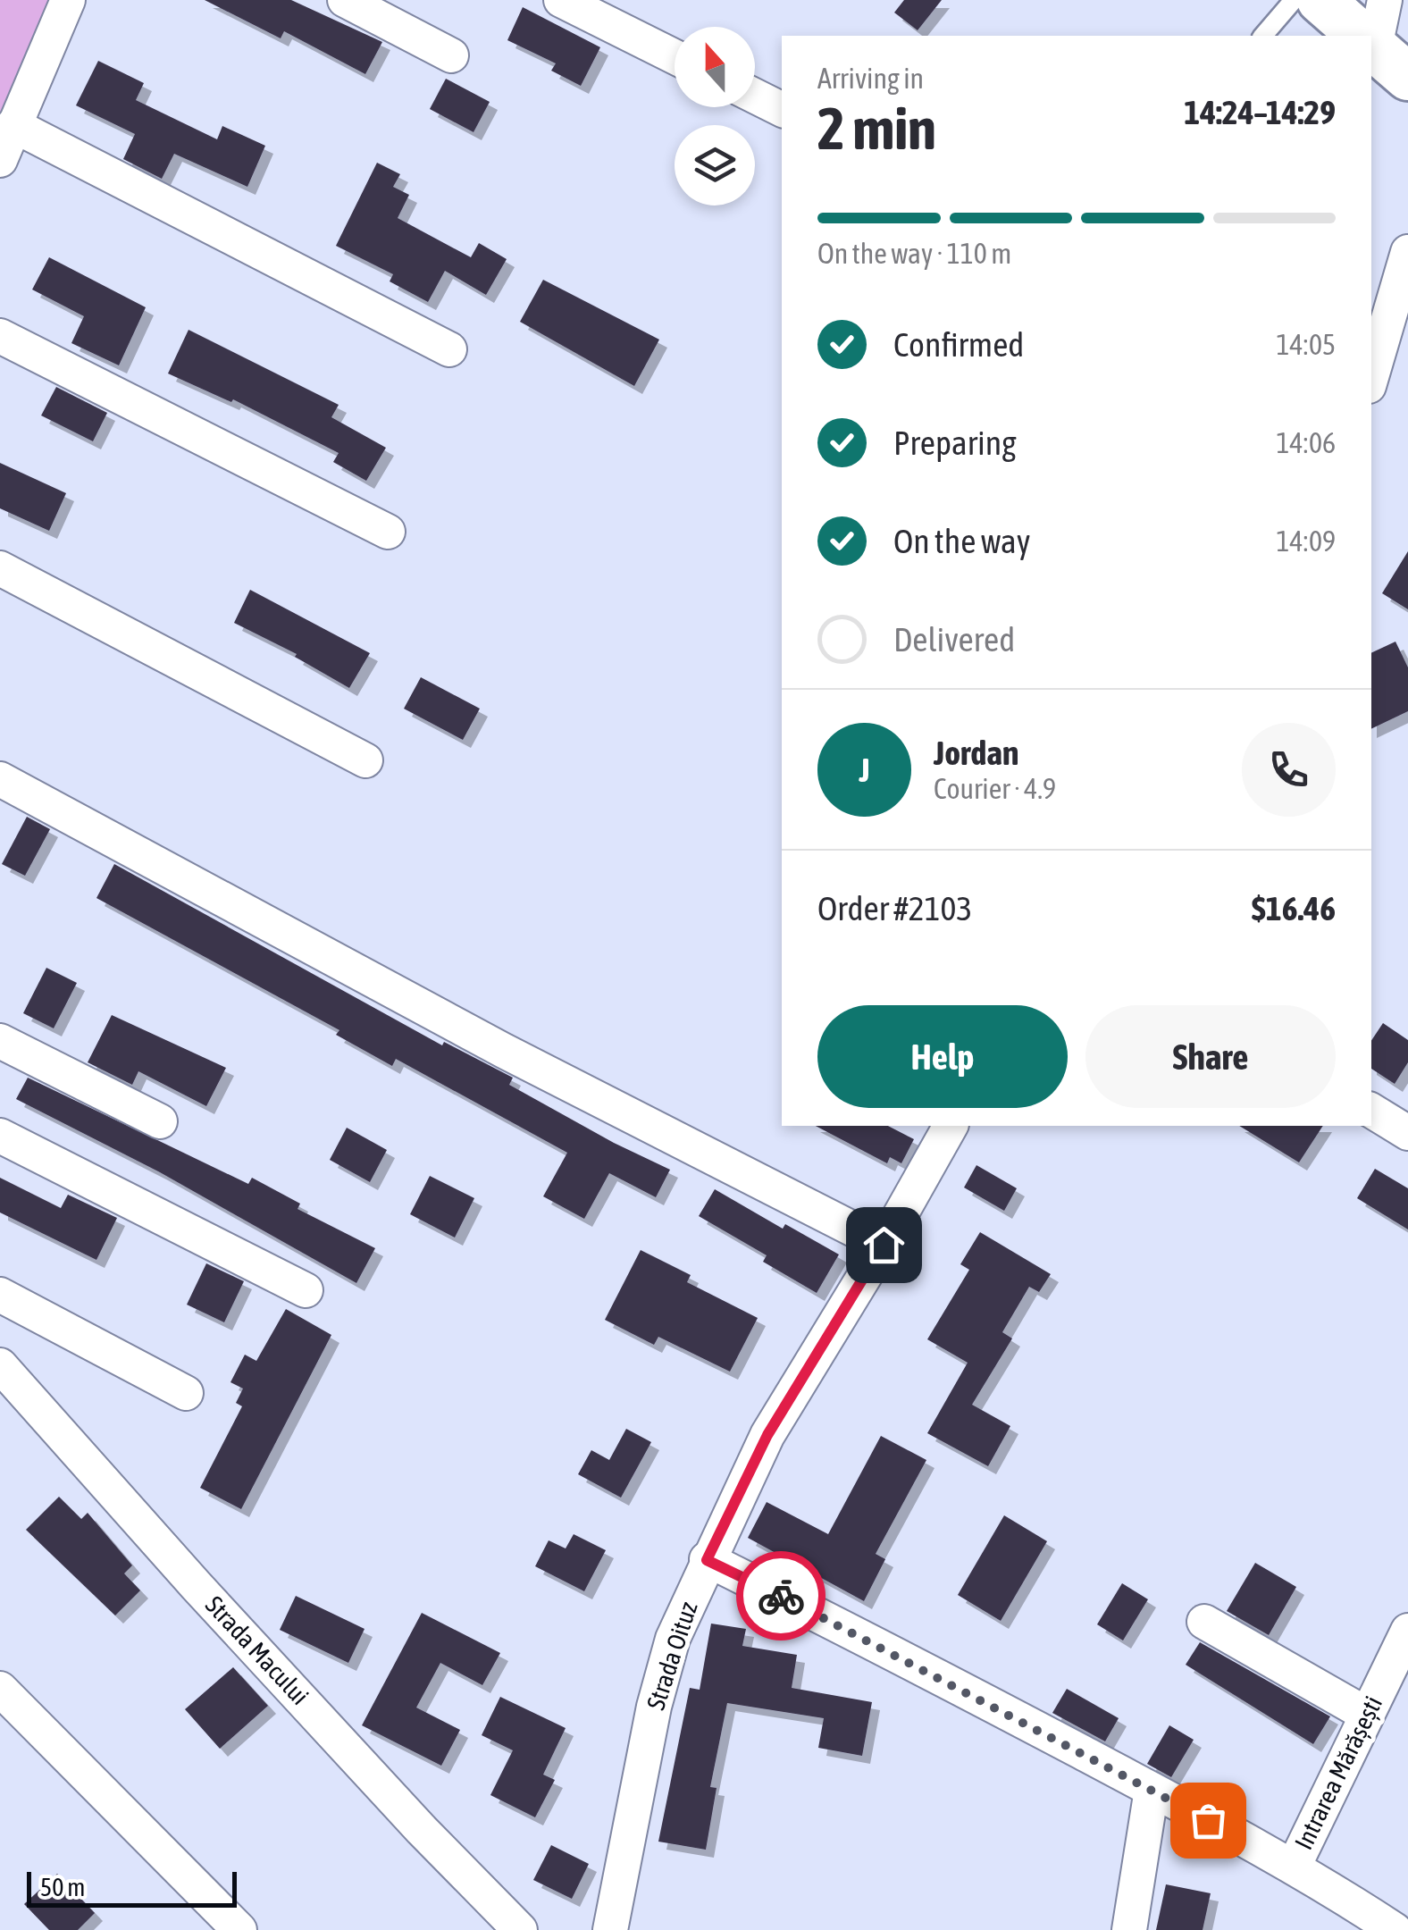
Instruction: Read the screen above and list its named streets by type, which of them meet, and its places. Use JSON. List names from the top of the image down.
{
  "streets": {
    "street": ["Strada Macului", "Strada Oituz", "Intrarea Mărășești"]
  },
  "scale_bar": "50 m",
  "north": "top",
  "page": {
    "heading": ["2 min", "Arriving in", "14:24–14:29"],
    "panel": [
      "Jordan",
      "Courier · 4.9",
      "Order #2103",
      "$16.46"
    ],
    "bar": "On the way · 110 m",
    "list": [
      ["Confirmed", "14:05"],
      ["Preparing", "14:06"],
      ["On the way", "14:09"],
      "Delivered"
    ],
    "round": "J",
    "buttons": ["Help", "Share"],
    "scale": "50 m"
  }
}
